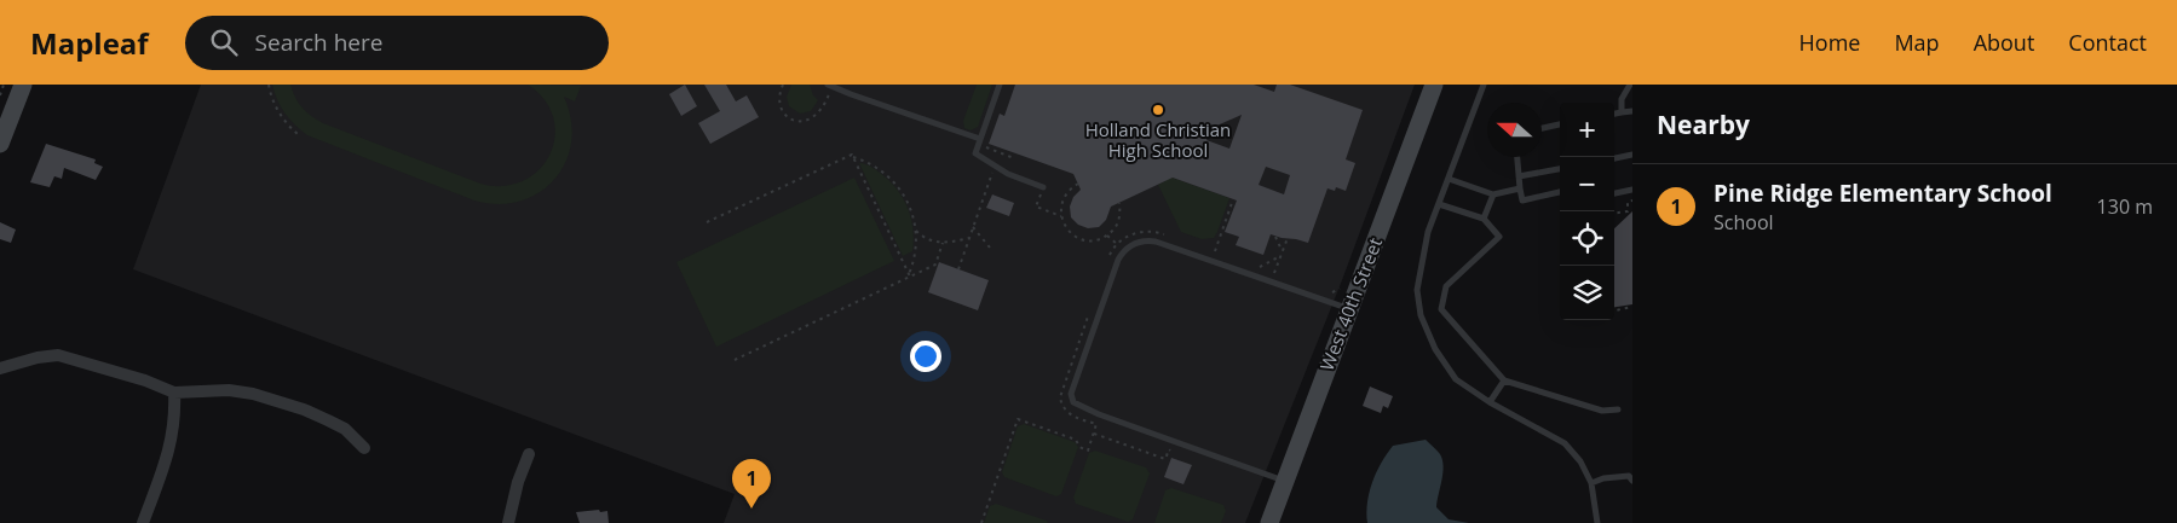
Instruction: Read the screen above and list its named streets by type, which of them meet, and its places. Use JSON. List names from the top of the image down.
{
  "streets": {
    "street": ["West 40th Street"]
  },
  "places": ["Holland Christian High School"],
  "north": "left",
  "page": {
    "header": "Mapleaf",
    "search": "Search here",
    "nav": [
      "Home",
      "Map",
      "About",
      "Contact"
    ],
    "heading": "Nearby",
    "map_buttons": ["+", "−"],
    "list": [
      {
        "mark": "1",
        "name": "Pine Ridge Elementary School",
        "note": "School",
        "value": "130 m"
      }
    ],
    "pins": "1"
  }
}
